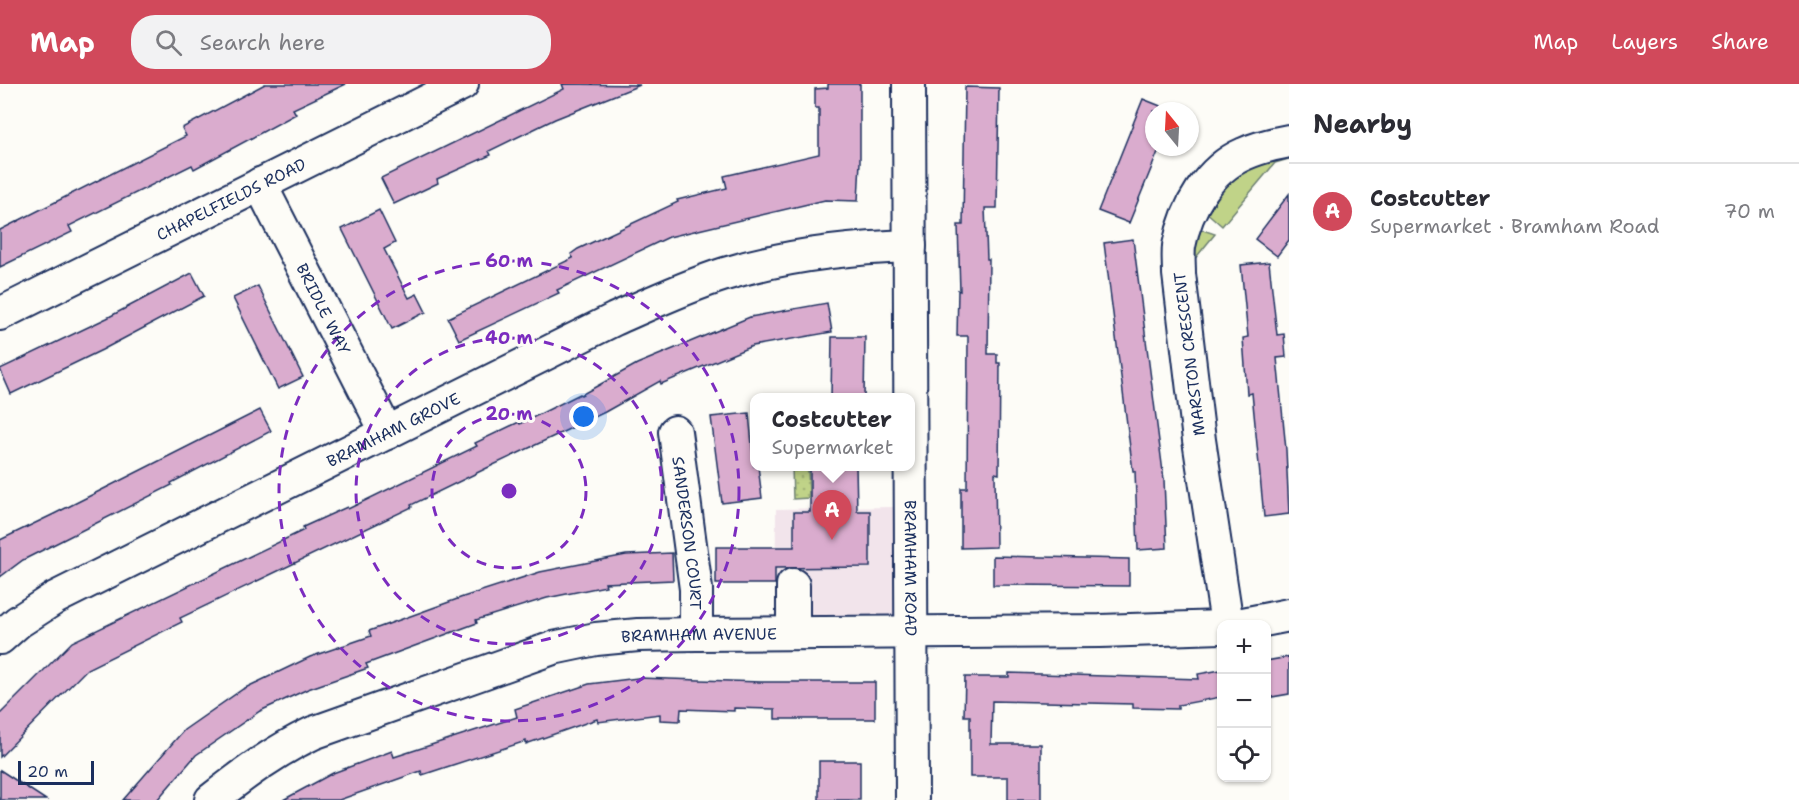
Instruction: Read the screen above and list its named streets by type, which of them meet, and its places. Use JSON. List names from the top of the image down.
{
  "streets": {
    "street": [
      "CHAPELFIELDS ROAD",
      "BRIDLE WAY",
      "MARSTON CRESCENT",
      "BRAMHAM GROVE",
      "SANDERSON COURT",
      "BRAMHAM ROAD",
      "BRAMHAM AVENUE"
    ]
  },
  "crossings": [
    ["CHAPELFIELDS ROAD", "BRIDLE WAY"],
    ["BRIDLE WAY", "BRAMHAM GROVE"],
    ["BRAMHAM GROVE", "BRAMHAM ROAD"],
    ["SANDERSON COURT", "BRAMHAM AVENUE"],
    ["BRAMHAM ROAD", "BRAMHAM AVENUE"]
  ],
  "scale_bar": "20 m",
  "north": "top",
  "page": {
    "header": "Map",
    "search": "Search here",
    "nav": ["Map", "Layers", "Share"],
    "heading": "Nearby",
    "list": [
      {
        "mark": "A",
        "name": "Costcutter",
        "note": "Supermarket · Bramham Road",
        "value": "70 m"
      }
    ],
    "popup": ["Costcutter", "Supermarket"],
    "pins": "A",
    "map_buttons": ["+", "−"],
    "scale": "20 m"
  },
  "rings": ["60 m", "40 m", "20 m"]
}
